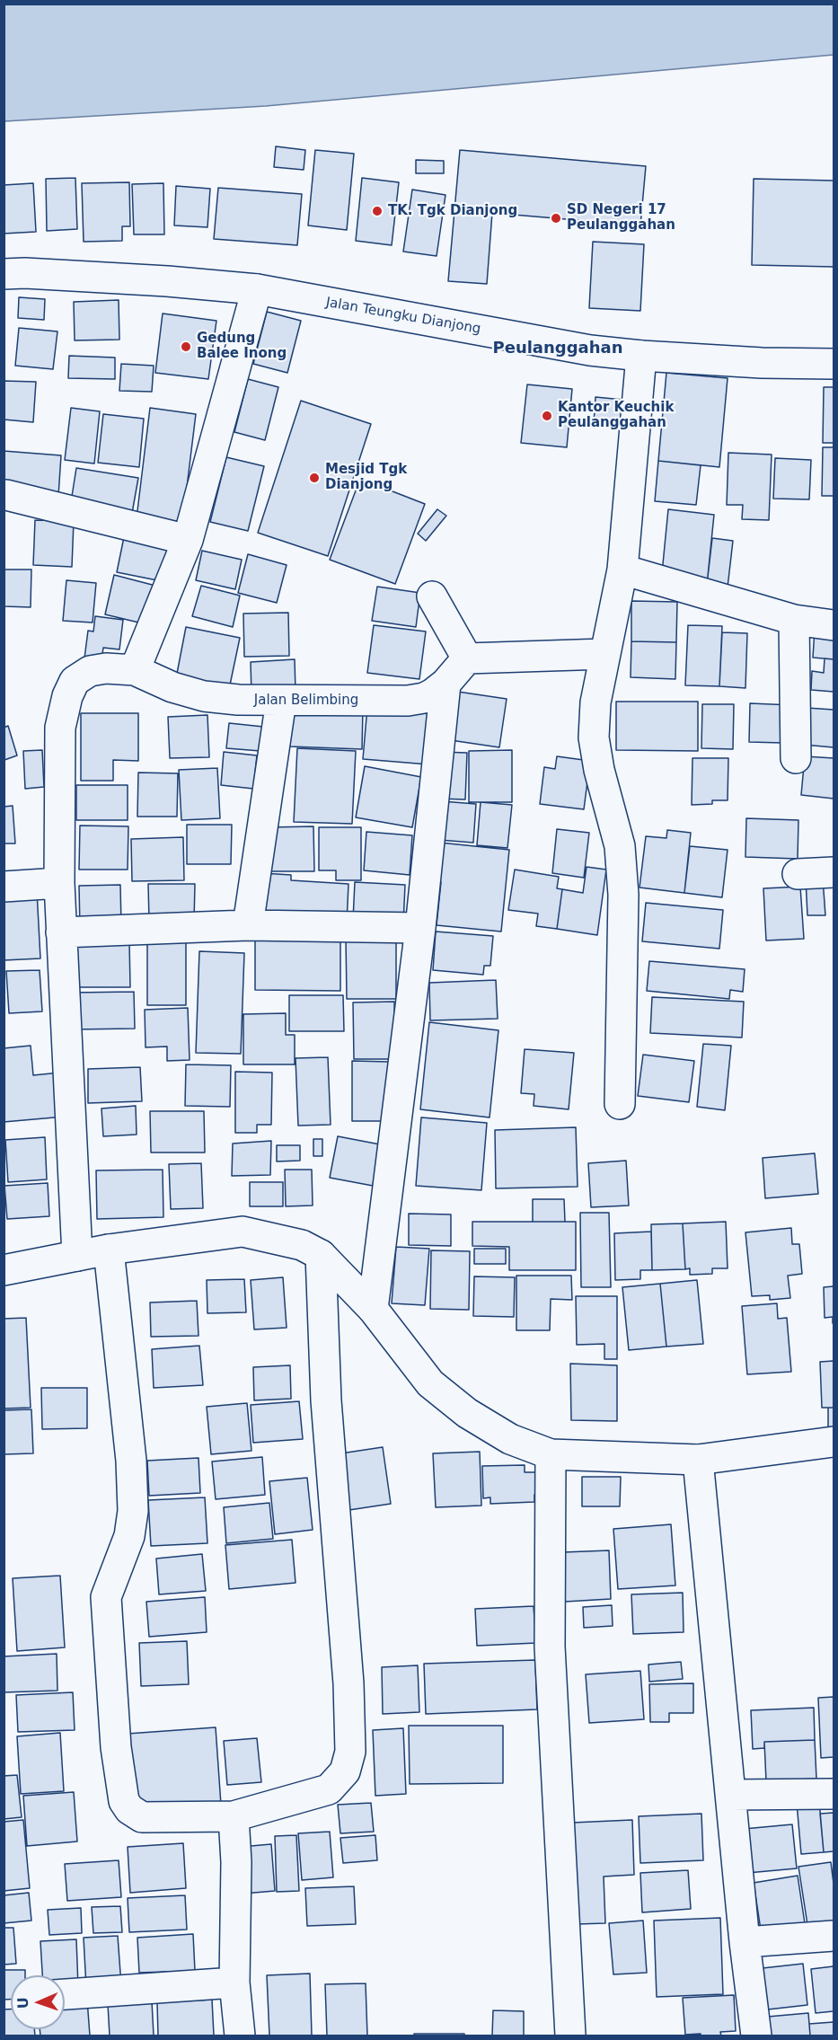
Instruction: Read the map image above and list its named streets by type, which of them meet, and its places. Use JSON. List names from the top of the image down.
{
  "streets": {
    "street": ["Jalan Teungku Dianjong", "Jalan Belimbing"]
  },
  "districts": ["Peulanggahan"],
  "places": [
    "TK. Tgk Dianjong",
    "SD Negeri 17 Peulanggahan",
    "Gedung Balee Inong",
    "Kantor Keuchik Peulanggahan",
    "Mesjid Tgk Dianjong"
  ],
  "north": "left"
}
